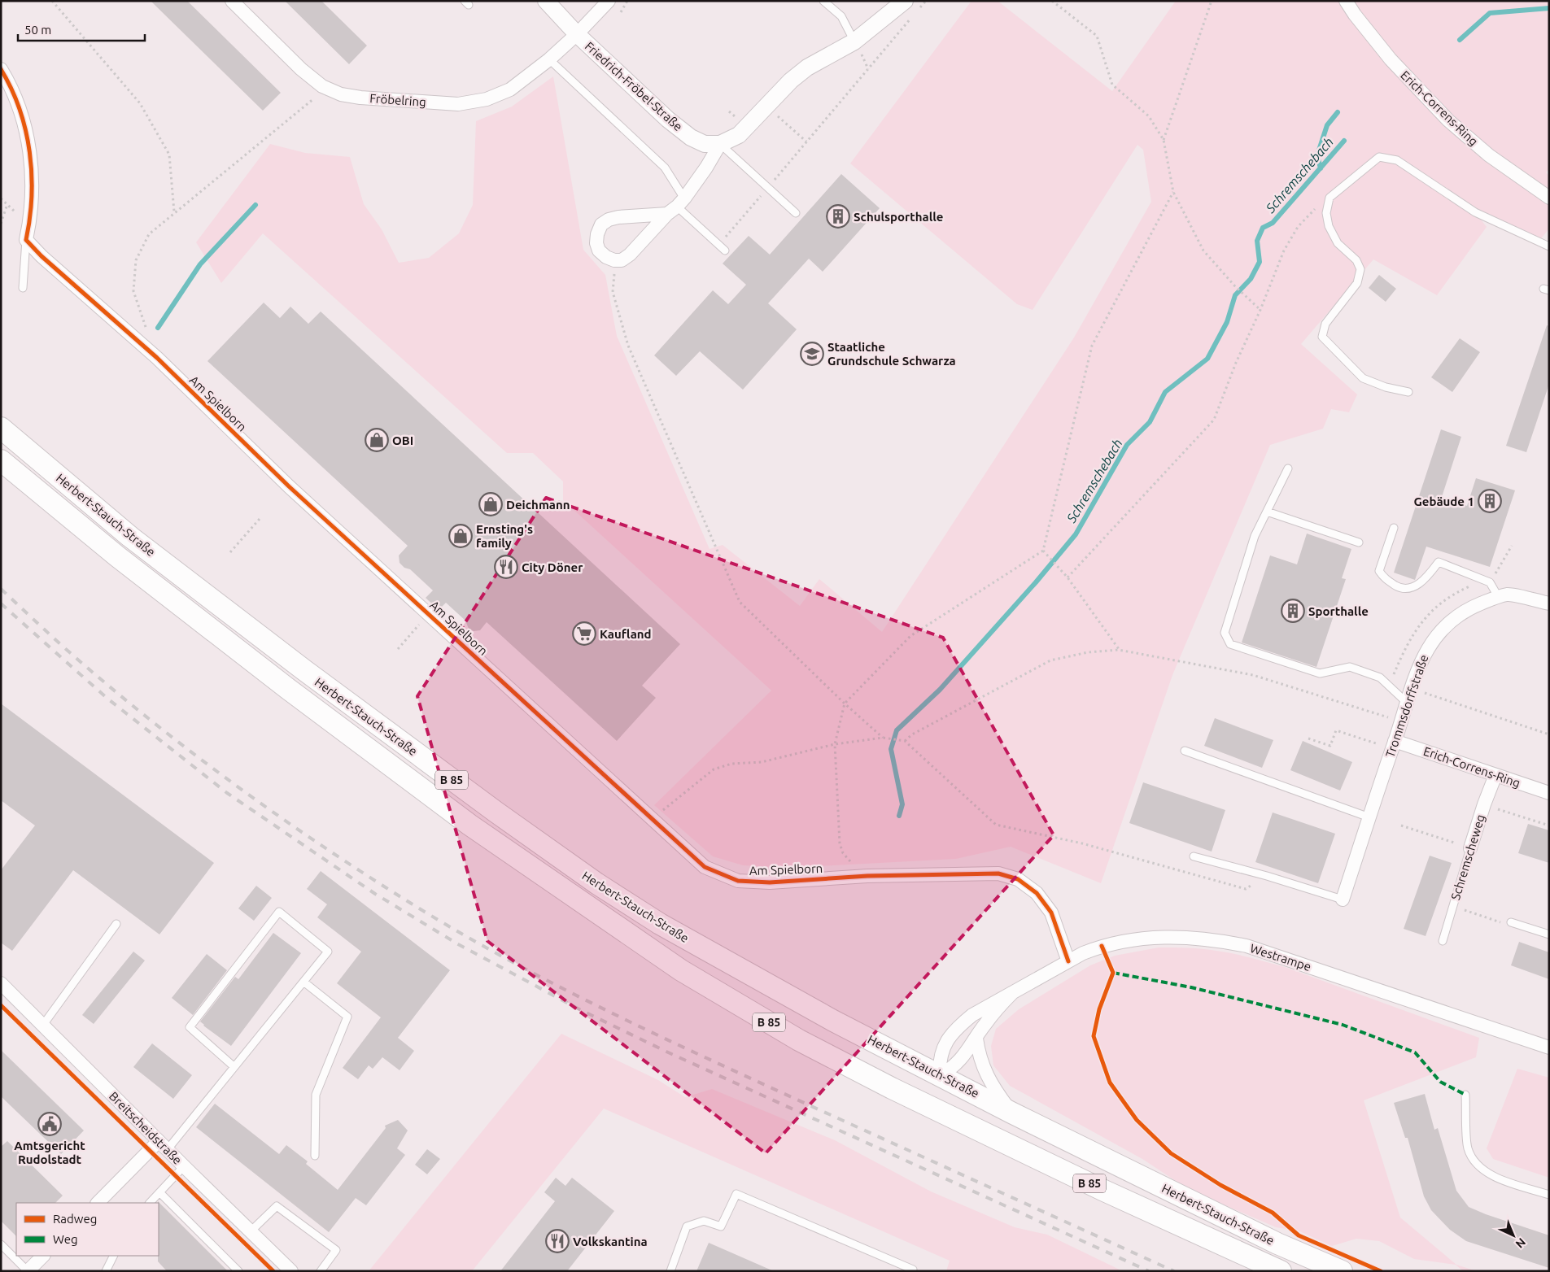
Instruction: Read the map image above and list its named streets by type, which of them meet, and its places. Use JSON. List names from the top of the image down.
{
  "streets": {
    "main road": ["Herbert-Stauch-Straße", "B 85"],
    "street": [
      "Friedrich-Fröbel-Straße",
      "Fröbelring",
      "Erich-Correns-Ring",
      "Am Spielborn",
      "Trommsdorffstraße",
      "Schremscheweg",
      "Westrampe",
      "Breitscheidstraße"
    ]
  },
  "crossings": [
    ["Friedrich-Fröbel-Straße", "Fröbelring"],
    ["Erich-Correns-Ring", "Trommsdorffstraße"],
    ["Erich-Correns-Ring", "Schremscheweg"],
    ["Am Spielborn", "Westrampe"],
    ["Herbert-Stauch-Straße", "Westrampe"]
  ],
  "water": ["Schremschebach"],
  "places": {
    "building": ["Schulsporthalle", "Gebäude 1", "Sporthalle"],
    "school or university": ["Staatliche Grundschule Schwarza"],
    "shop": ["OBI", "Deichmann", "Ernsting's family"],
    "restaurant": ["City Döner", "Volkskantina"],
    "supermarket": ["Kaufland"],
    "public building": ["Amtsgericht Rudolstadt"]
  },
  "legend": ["Radweg", "Weg"],
  "scale_bar": "50 m",
  "north": "bottom right"
}
